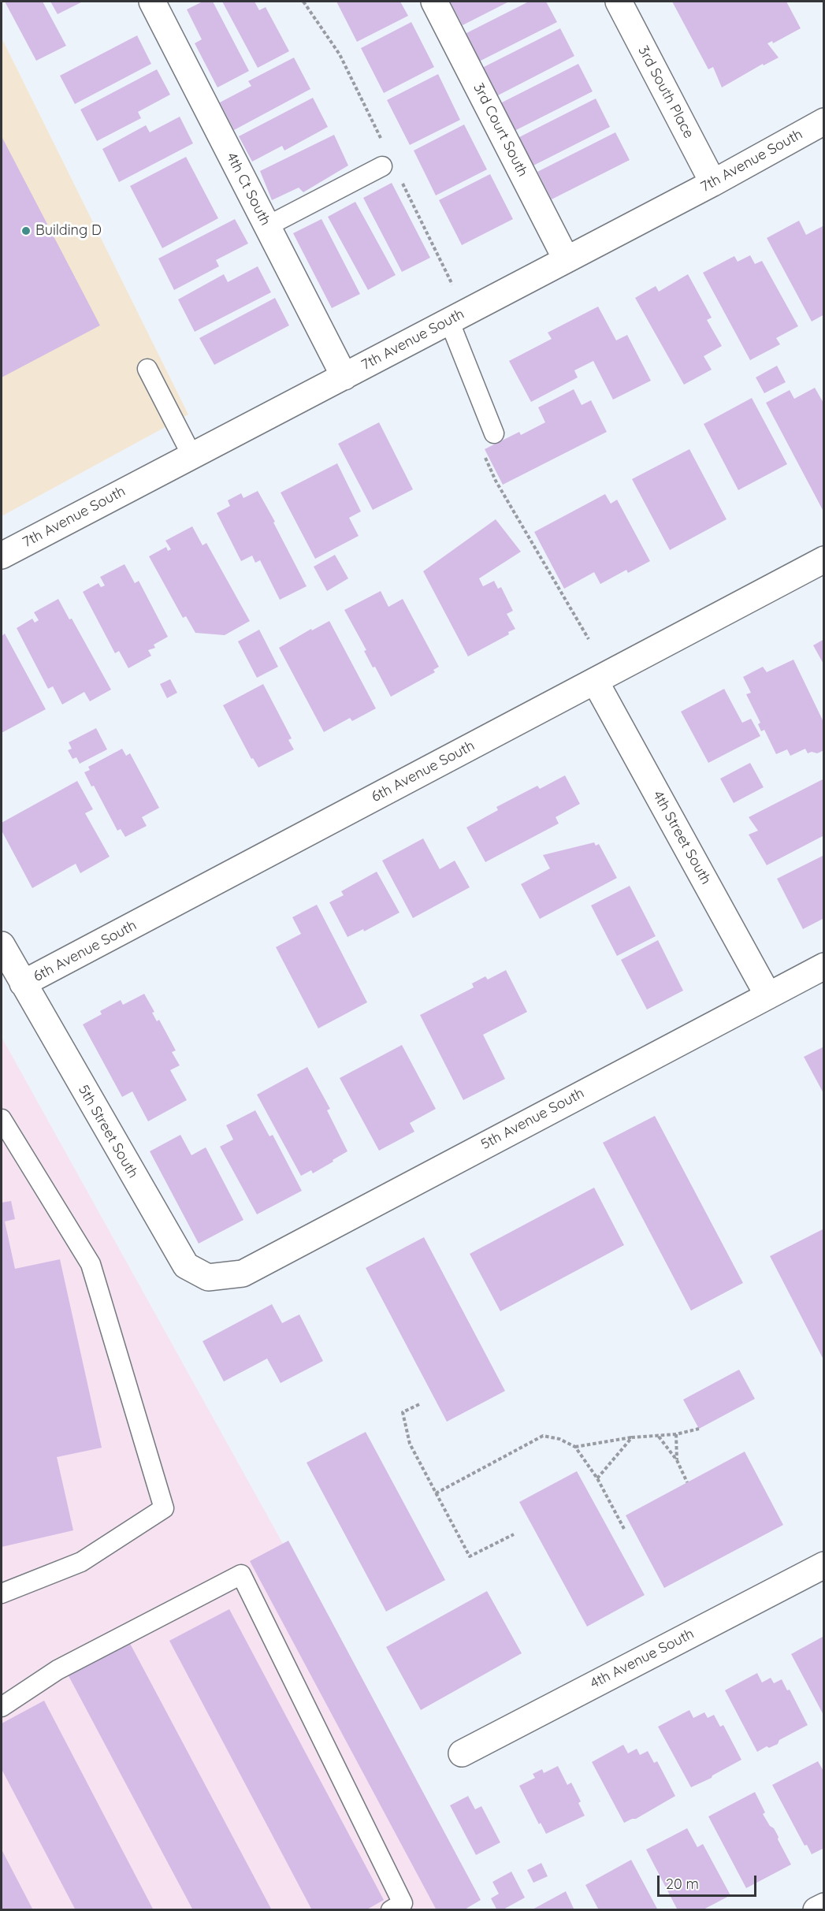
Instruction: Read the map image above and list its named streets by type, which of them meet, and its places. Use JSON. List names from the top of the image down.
{
  "streets": {
    "street": [
      "3rd South Place",
      "3rd Court South",
      "7th Avenue South",
      "4th Ct South",
      "6th Avenue South",
      "4th Street South",
      "5th Avenue South",
      "5th Street South",
      "4th Avenue South"
    ]
  },
  "crossings": [
    ["3rd South Place", "7th Avenue South"],
    ["3rd Court South", "7th Avenue South"],
    ["7th Avenue South", "4th Ct South"],
    ["6th Avenue South", "4th Street South"],
    ["6th Avenue South", "5th Street South"],
    ["4th Street South", "5th Avenue South"],
    ["5th Avenue South", "5th Street South"]
  ],
  "places": ["Building D"],
  "scale_bar": "20 m"
}
